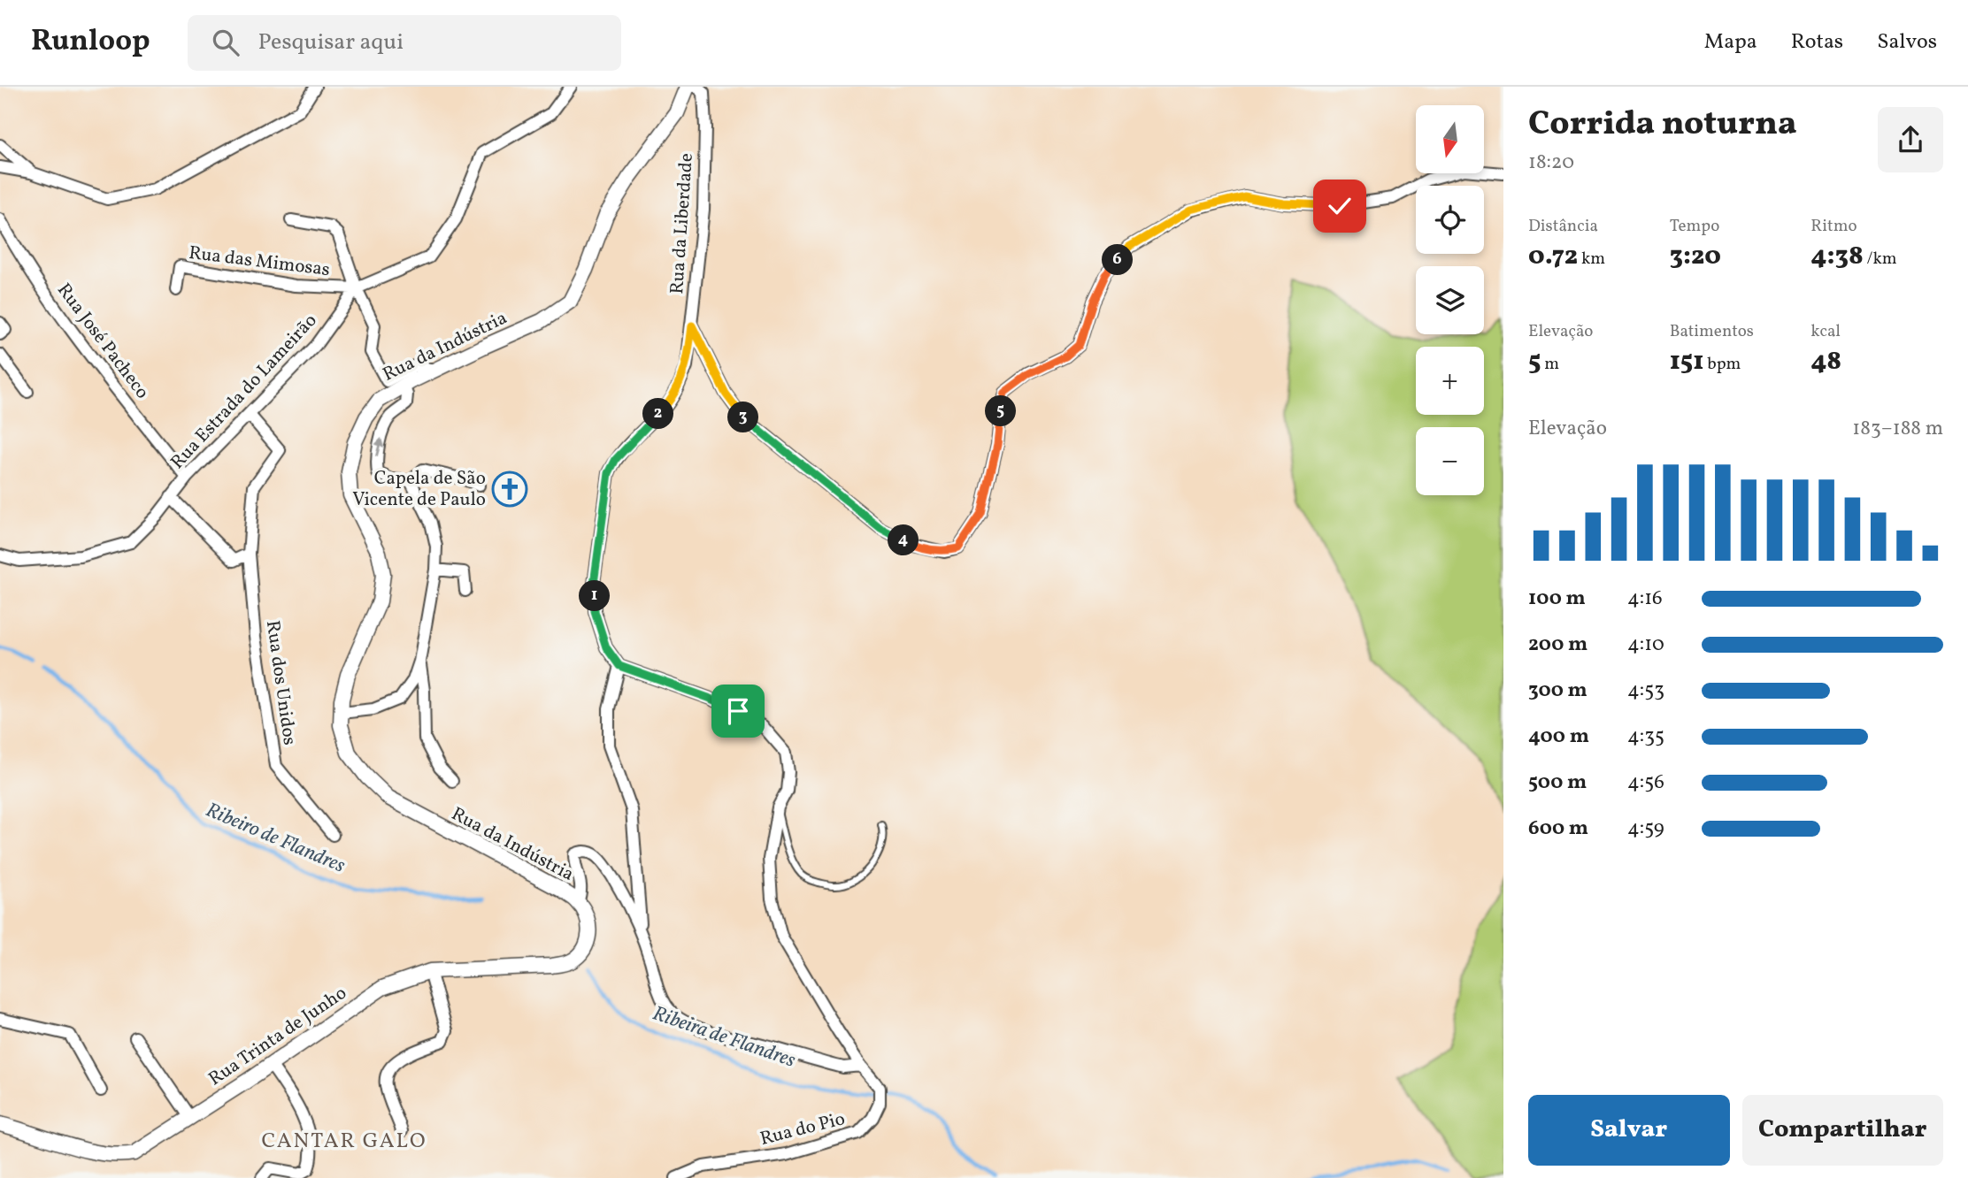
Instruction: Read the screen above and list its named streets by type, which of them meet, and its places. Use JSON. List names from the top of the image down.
{
  "streets": {
    "street": [
      "Rua da Liberdade",
      "Rua das Mimosas",
      "Rua José Pacheco",
      "Rua da Indústria",
      "Rua Estrada do Lameirão",
      "Rua dos Unidos",
      "Rua Trinta de Junho",
      "Rua do Pio"
    ]
  },
  "crossings": [
    ["Rua da Liberdade", "Rua do Pio"],
    ["Rua das Mimosas", "Rua Estrada do Lameirão"],
    ["Rua José Pacheco", "Rua Estrada do Lameirão"],
    ["Rua da Indústria", "Rua Trinta de Junho"],
    ["Rua Estrada do Lameirão", "Rua dos Unidos"]
  ],
  "districts": ["CANTAR GALO"],
  "water": ["Ribeiro de Flandres", "Ribeira de Flandres"],
  "places": {
    "church": ["Capela de São Vicente de Paulo"]
  },
  "north": "bottom",
  "page": {
    "header": "Runloop",
    "search": "Pesquisar aqui",
    "nav": ["Mapa", "Rotas", "Salvos"],
    "heading": ["Corrida noturna", "18:20"],
    "map_buttons": ["+", "−"],
    "stats": [
      ["Distância", "0.72 km"],
      ["Tempo", "3:20"],
      ["Ritmo", "4:38 /km"],
      ["Elevação", "5 m"],
      ["Batimentos", "151 bpm"],
      ["kcal", "48"]
    ],
    "pins": [
      "6",
      "5",
      "2",
      "3",
      "4",
      "1"
    ],
    "chart": ["Elevação", "183–188 m"],
    "list": [
      {
        "name": "100 m",
        "note": "4:16"
      },
      {
        "name": "200 m",
        "note": "4:10"
      },
      {
        "name": "300 m",
        "note": "4:53"
      },
      {
        "name": "400 m",
        "note": "4:35"
      },
      {
        "name": "500 m",
        "note": "4:56"
      },
      {
        "name": "600 m",
        "note": "4:59"
      }
    ],
    "buttons": ["Salvar", "Compartilhar"]
  }
}
